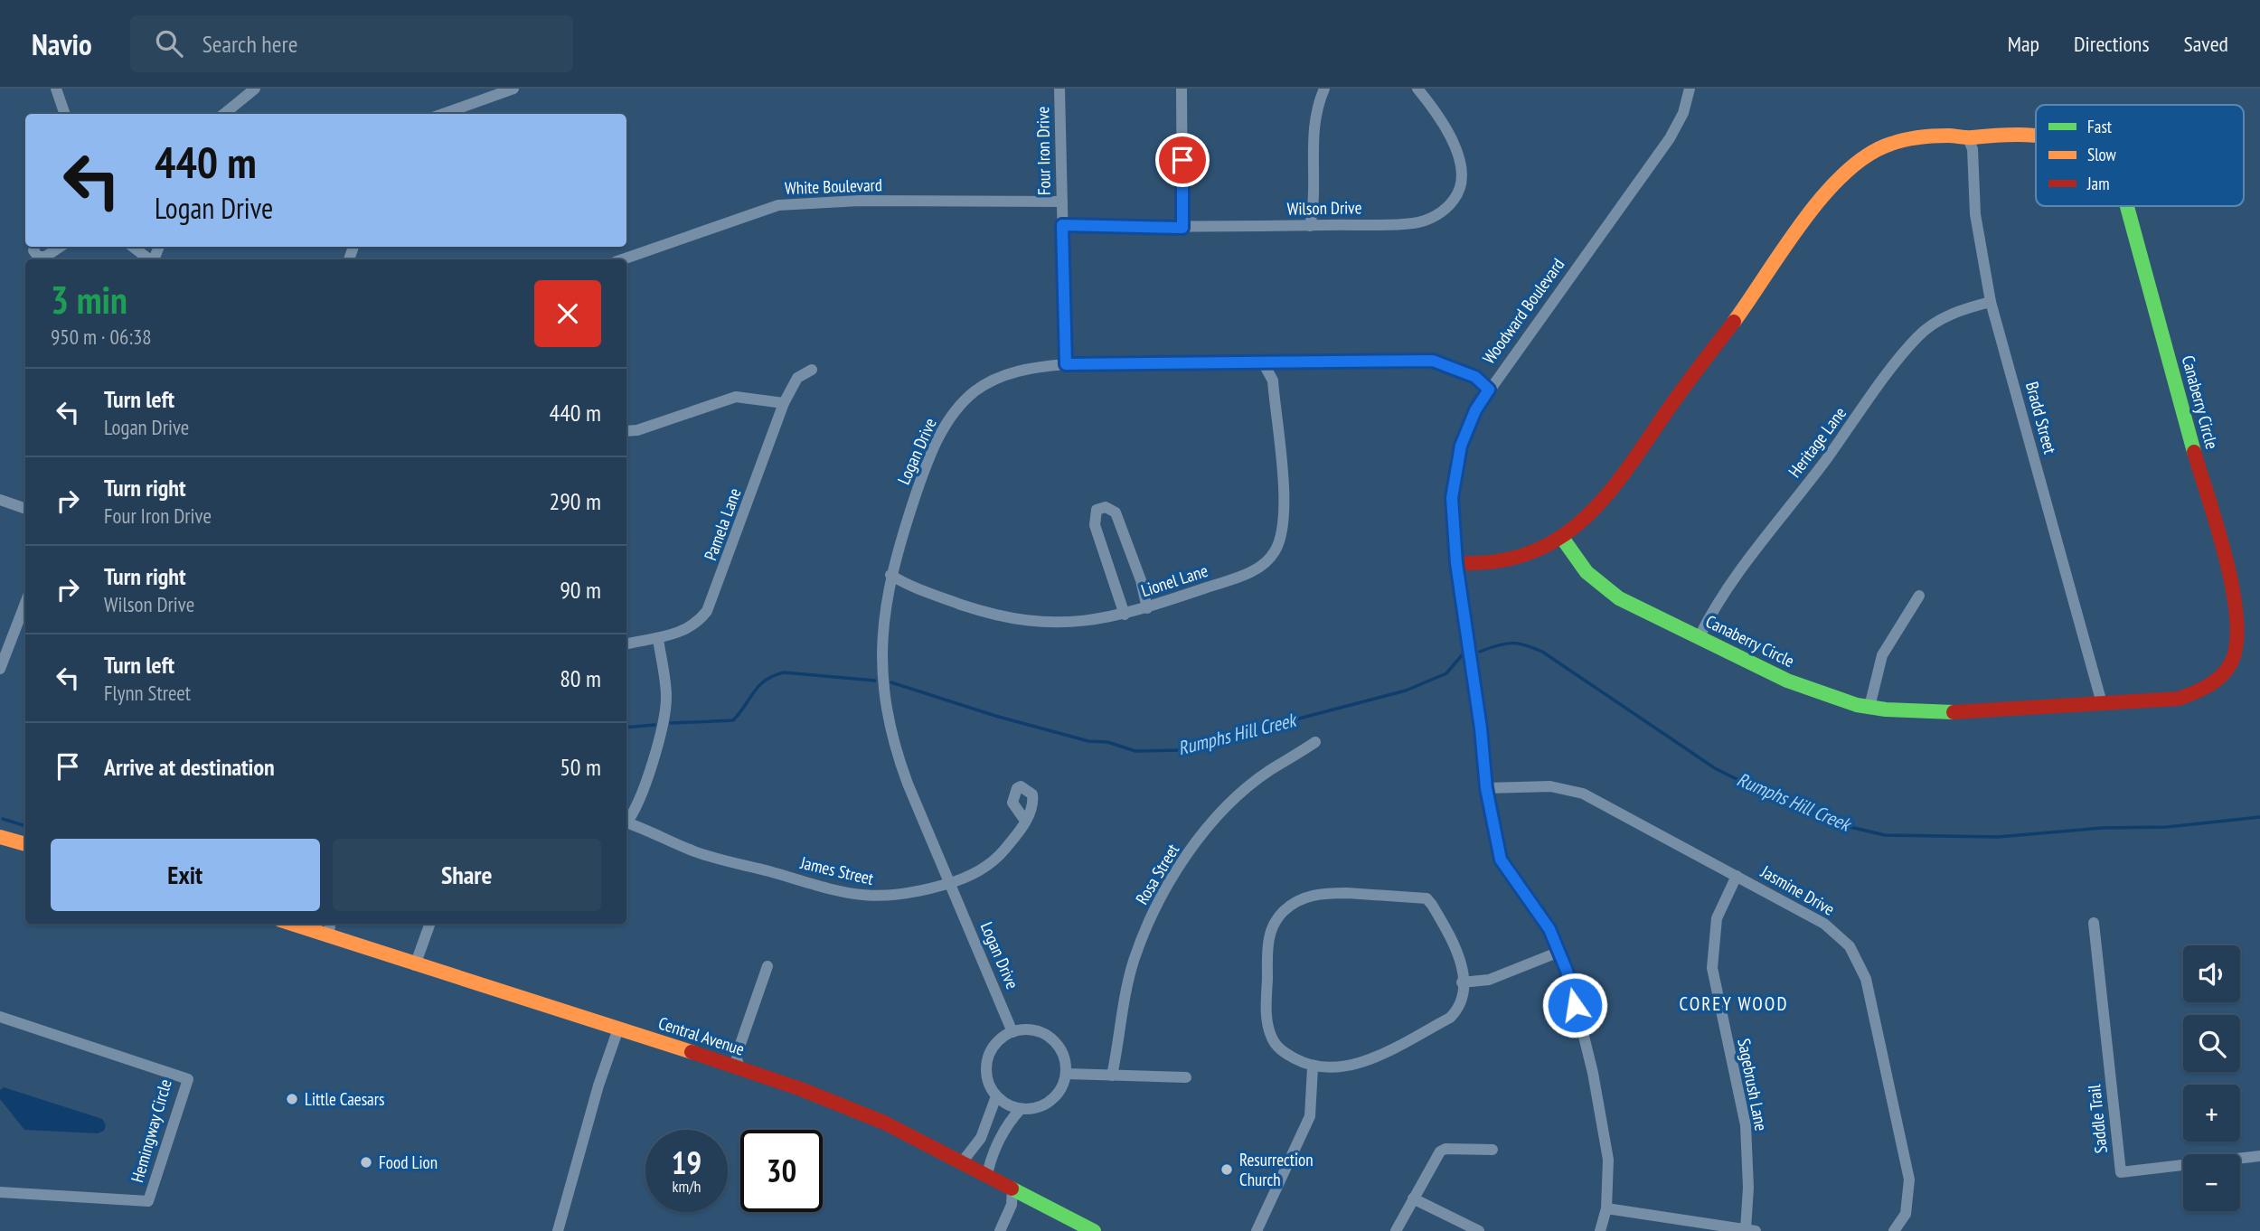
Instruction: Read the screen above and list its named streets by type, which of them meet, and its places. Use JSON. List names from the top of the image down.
{
  "streets": {
    "street": [
      "Four Iron Drive",
      "White Boulevard",
      "Wilson Drive",
      "Woodward Boulevard",
      "Canaberry Circle",
      "Bradd Street",
      "Heritage Lane",
      "Logan Drive",
      "Pamela Lane",
      "Lionel Lane",
      "James Street",
      "Rosa Street",
      "Jasmine Drive",
      "Central Avenue",
      "Sagebrush Lane",
      "Saddle Trail",
      "Hemingway Circle"
    ]
  },
  "crossings": [
    ["Four Iron Drive", "White Boulevard"],
    ["Four Iron Drive", "Wilson Drive"],
    ["Four Iron Drive", "Logan Drive"],
    ["Woodward Boulevard", "Canaberry Circle"],
    ["Woodward Boulevard", "Logan Drive"],
    ["Woodward Boulevard", "Jasmine Drive"],
    ["Canaberry Circle", "Bradd Street"],
    ["Canaberry Circle", "Heritage Lane"],
    ["Bradd Street", "Heritage Lane"],
    ["Logan Drive", "Lionel Lane"],
    ["Logan Drive", "James Street"],
    ["Jasmine Drive", "Sagebrush Lane"]
  ],
  "districts": ["COREY WOOD"],
  "water": ["Rumphs Hill Creek"],
  "places": ["Little Caesars", "Food Lion", "Resurrection Church"],
  "legend": ["Fast", "Slow", "Jam"],
  "page": {
    "header": "Navio",
    "search": "Search here",
    "nav": ["Map", "Directions", "Saved"],
    "turn": ["440 m", "Logan Drive"],
    "heading": ["3 min", "950 m · 06:38"],
    "list": [
      {
        "name": "Turn left",
        "note": "Logan Drive",
        "value": "440 m"
      },
      {
        "name": "Turn right",
        "note": "Four Iron Drive",
        "value": "290 m"
      },
      {
        "name": "Turn right",
        "note": "Wilson Drive",
        "value": "90 m"
      },
      {
        "name": "Turn left",
        "note": "Flynn Street",
        "value": "80 m"
      },
      {
        "name": "Arrive at destination",
        "value": "50 m"
      }
    ],
    "buttons": ["Exit", "Share"],
    "map_buttons": ["+", "−"],
    "speed": "19 km/h",
    "limit": "30"
  }
}
